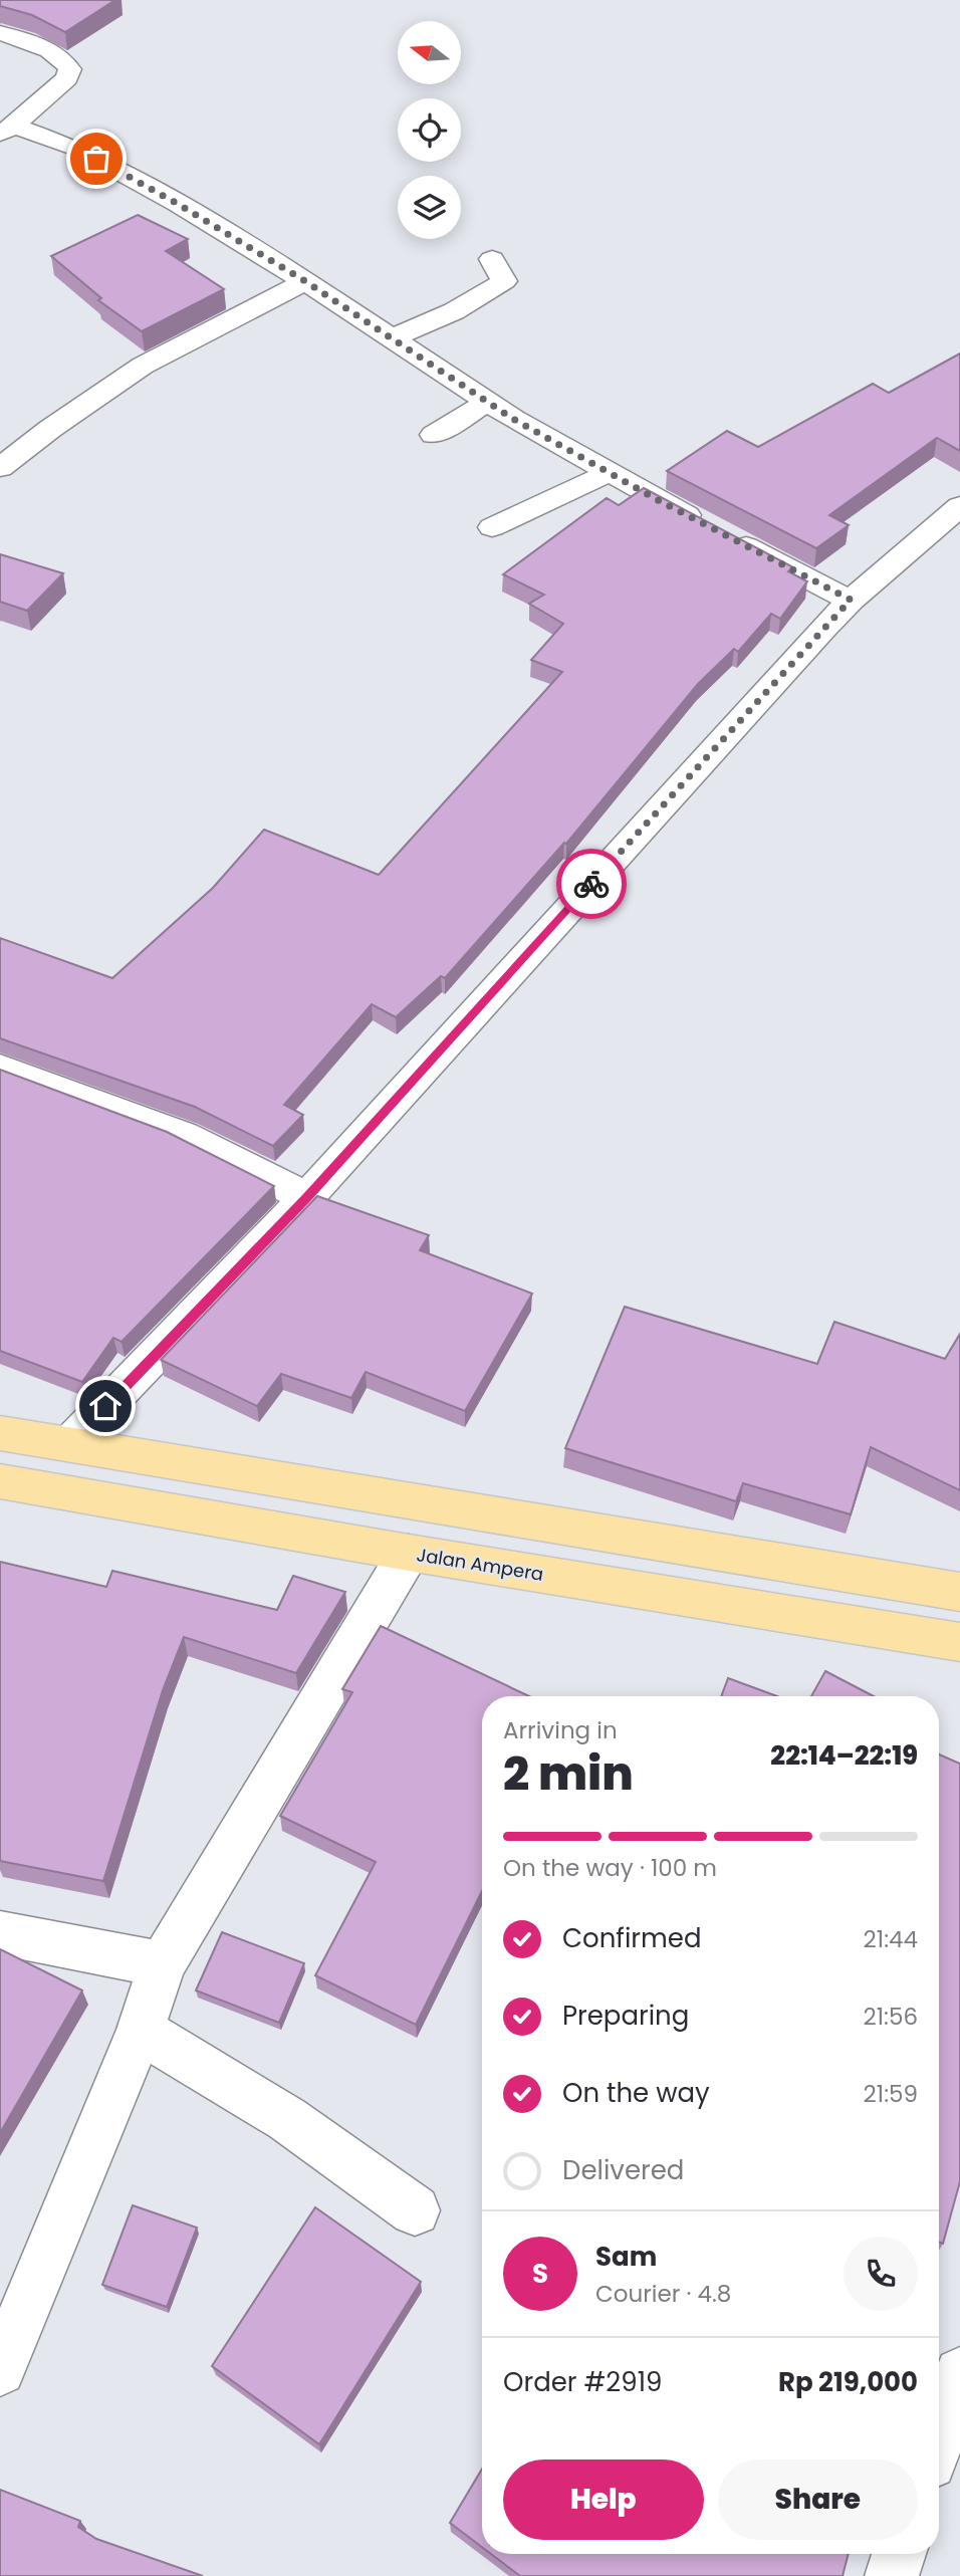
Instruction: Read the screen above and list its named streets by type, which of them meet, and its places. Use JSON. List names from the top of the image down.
{
  "streets": {
    "main road": ["Jalan Ampera"]
  },
  "north": "left",
  "page": {
    "heading": ["2 min", "Arriving in", "22:14–22:19"],
    "panel": [
      "Sam",
      "Courier · 4.8",
      "Order #2919",
      "Rp 219,000"
    ],
    "bar": "On the way · 100 m",
    "list": [
      ["Confirmed", "21:44"],
      ["Preparing", "21:56"],
      ["On the way", "21:59"],
      "Delivered"
    ],
    "round": "S",
    "buttons": ["Help", "Share"]
  }
}
